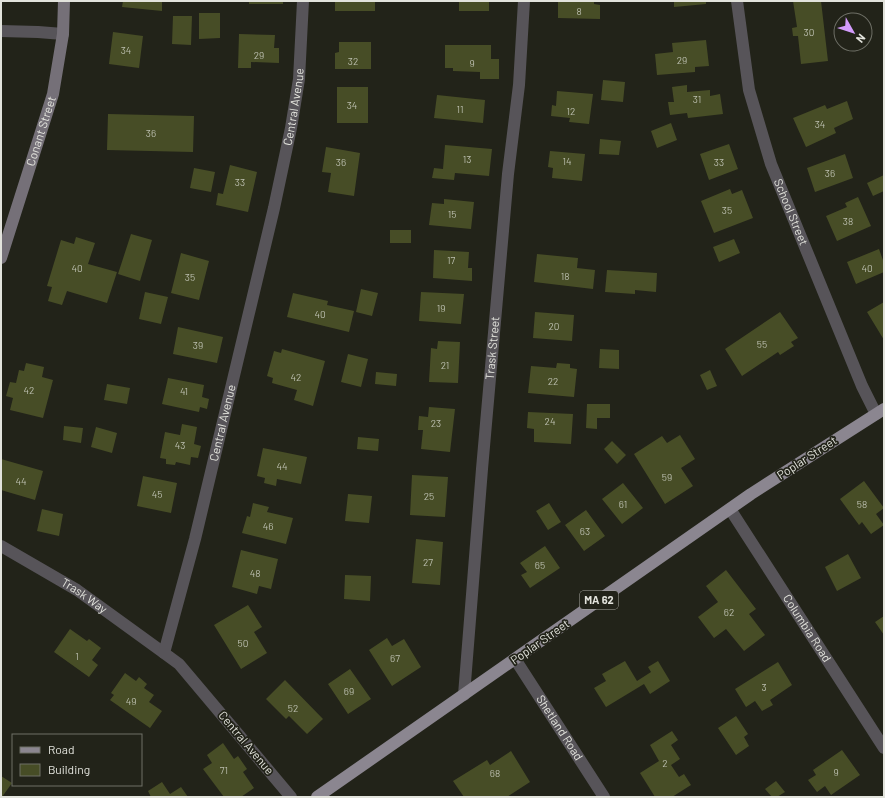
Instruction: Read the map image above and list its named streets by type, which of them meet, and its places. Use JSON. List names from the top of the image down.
{
  "streets": {
    "main road": ["Conant Street", "Poplar Street", "MA 62"],
    "street": [
      "Central Avenue",
      "School Street",
      "Trask Street",
      "Trask Way",
      "Columbia Road",
      "Shetland Road"
    ]
  },
  "crossings": [
    ["Central Avenue", "Trask Way"],
    ["School Street", "Poplar Street"],
    ["Trask Street", "Poplar Street"],
    ["Poplar Street", "Columbia Road"],
    ["Poplar Street", "Shetland Road"]
  ],
  "house_numbers": [
    "8",
    "30",
    "34",
    "29",
    "29",
    "32",
    "9",
    "31",
    "34",
    "11",
    "12",
    "34",
    "36",
    "13",
    "14",
    "36",
    "33",
    "36",
    "33",
    "35",
    "15",
    "38",
    "17",
    "40",
    "40",
    "18",
    "35",
    "19",
    "40",
    "20",
    "55",
    "39",
    "21",
    "42",
    "22",
    "42",
    "41",
    "24",
    "23",
    "43",
    "44",
    "59",
    "44",
    "45",
    "25",
    "61",
    "58",
    "46",
    "63",
    "27",
    "65",
    "48",
    "62",
    "50",
    "1",
    "67",
    "3",
    "69",
    "49",
    "52",
    "2",
    "71",
    "9",
    "68"
  ],
  "legend": ["Road", "Building"],
  "north": "bottom right"
}
